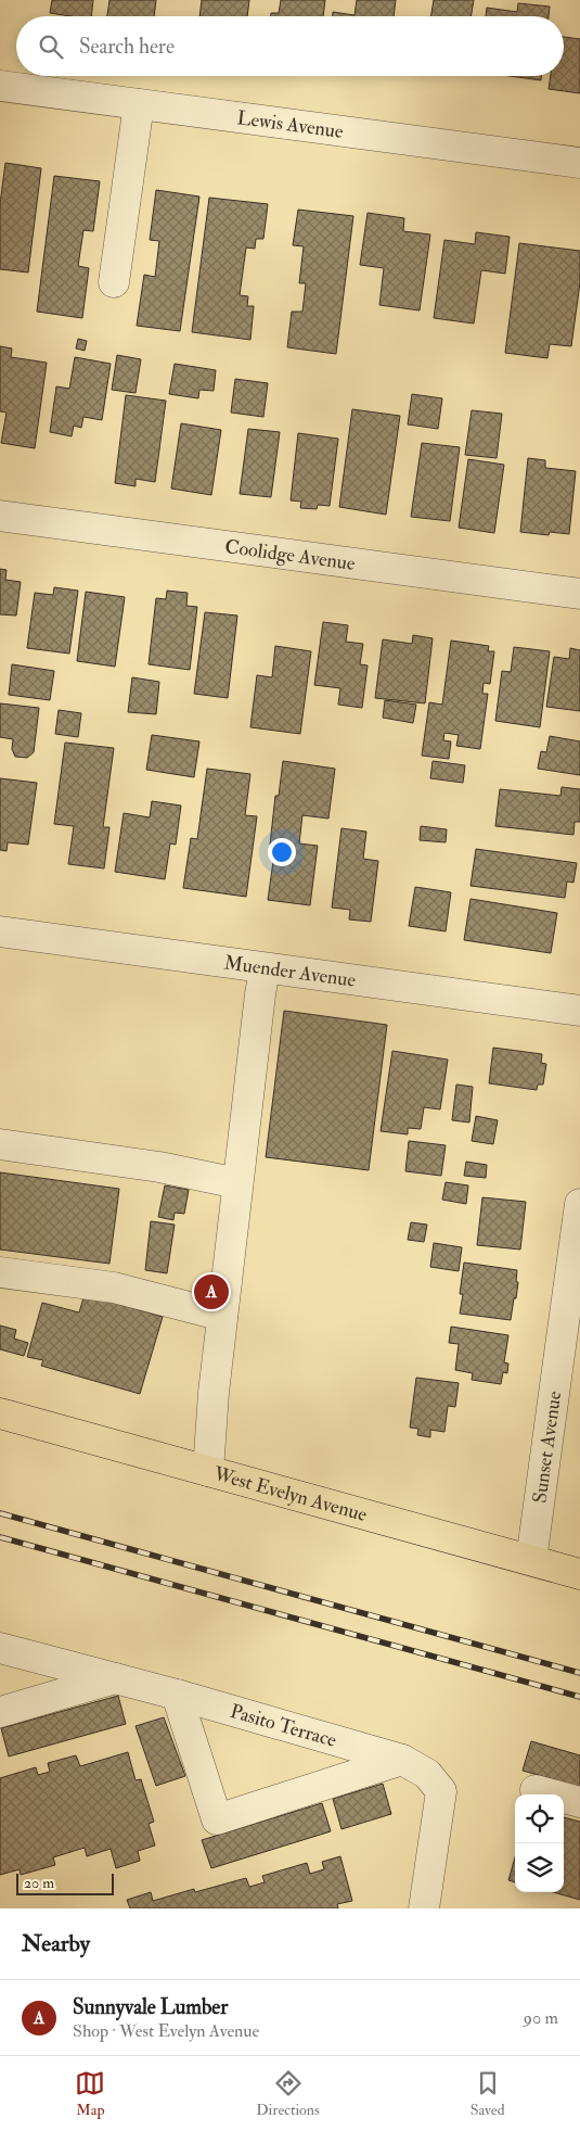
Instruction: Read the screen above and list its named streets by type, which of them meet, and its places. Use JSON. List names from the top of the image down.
{
  "streets": {
    "main road": ["West Evelyn Avenue"],
    "street": [
      "Lewis Avenue",
      "Coolidge Avenue",
      "Muender Avenue",
      "Sunset Avenue",
      "Pasito Terrace"
    ]
  },
  "crossings": [
    ["Sunset Avenue", "West Evelyn Avenue"]
  ],
  "scale_bar": "20 m",
  "page": {
    "search": "Search here",
    "pins": "A",
    "scale": "20 m",
    "heading": "Nearby",
    "list": [
      {
        "mark": "A",
        "name": "Sunnyvale Lumber",
        "note": "Shop · West Evelyn Avenue",
        "value": "90 m"
      }
    ],
    "nav": ["Map", "Directions", "Saved"]
  }
}
